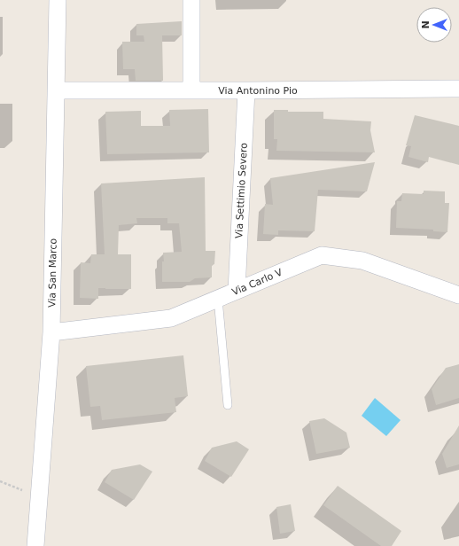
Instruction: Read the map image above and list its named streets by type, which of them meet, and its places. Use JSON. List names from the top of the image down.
{
  "streets": {
    "street": [
      "Via Antonino Pio",
      "Via Settimio Severo",
      "Via San Marco",
      "Via Carlo V"
    ]
  },
  "crossings": [
    ["Via Antonino Pio", "Via Settimio Severo"],
    ["Via Antonino Pio", "Via San Marco"],
    ["Via Settimio Severo", "Via Carlo V"],
    ["Via San Marco", "Via Carlo V"]
  ],
  "north": "left"
}
